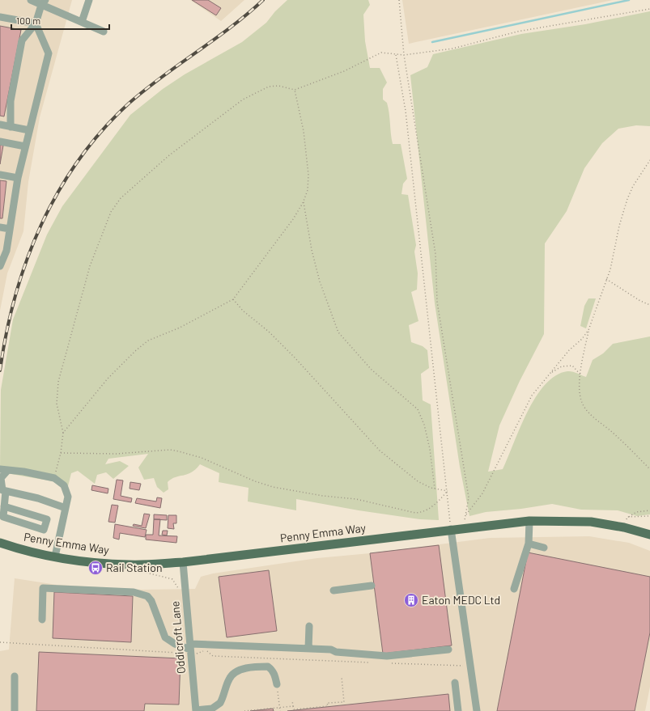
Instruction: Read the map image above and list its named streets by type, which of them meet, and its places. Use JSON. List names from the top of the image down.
{
  "streets": {
    "main road": ["Penny Emma Way"],
    "street": ["Oddicroft Lane"]
  },
  "crossings": [
    ["Penny Emma Way", "Oddicroft Lane"]
  ],
  "places": {
    "bus stop": ["Rail Station"],
    "building": ["Eaton MEDC Ltd"]
  },
  "scale_bar": "100 m"
}
